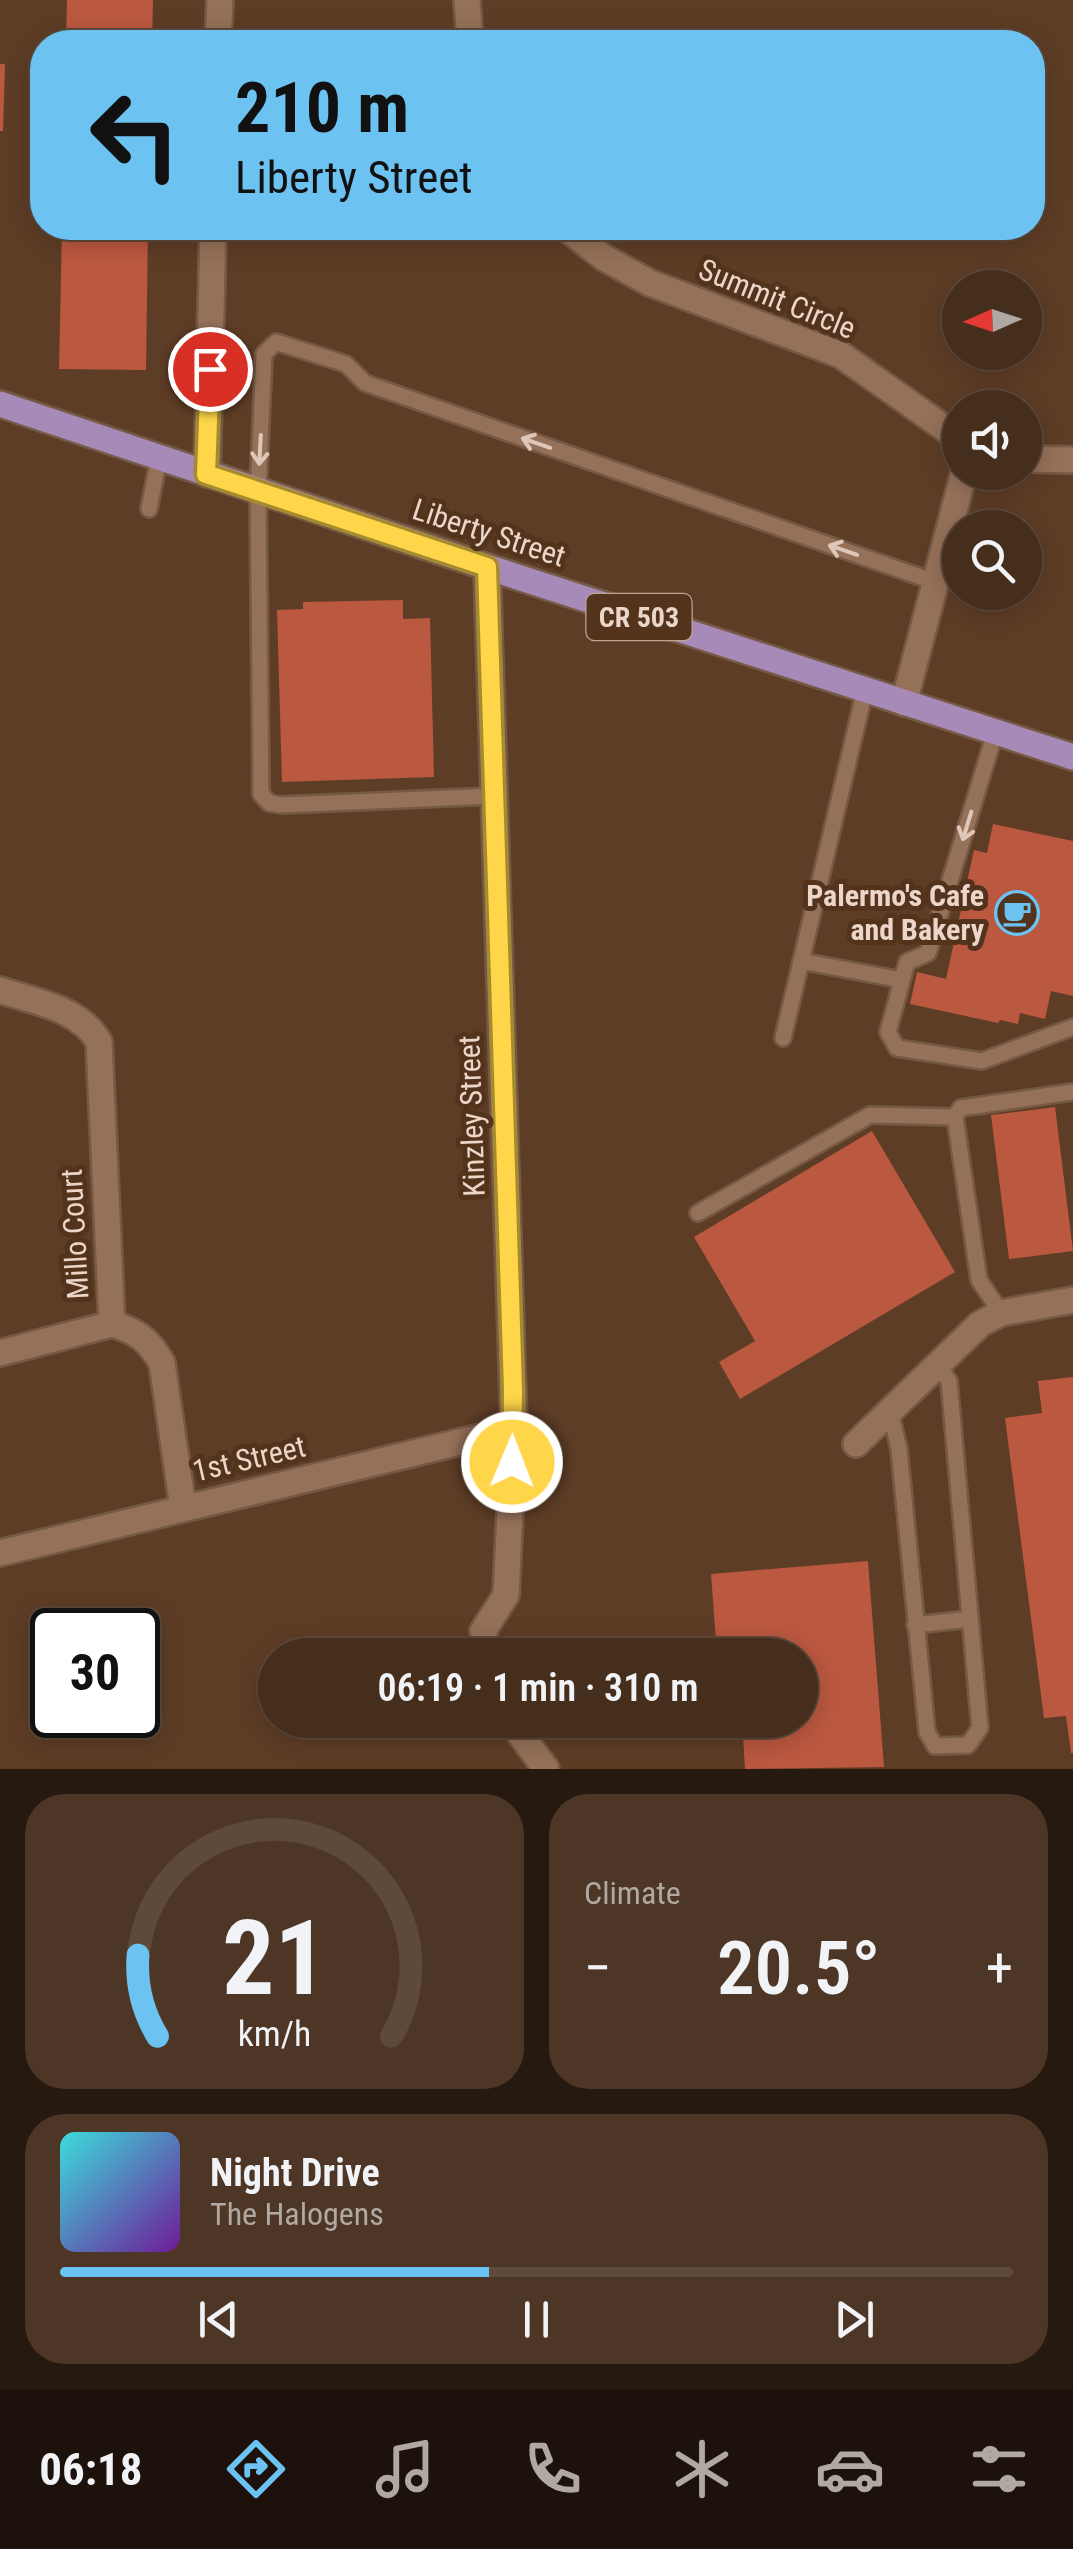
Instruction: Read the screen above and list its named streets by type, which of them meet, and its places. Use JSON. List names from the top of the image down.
{
  "streets": {
    "main road": ["Liberty Street", "CR 503"],
    "street": [
      "Summit Circle",
      "Kinzley Street",
      "Millo Court",
      "1st Street"
    ]
  },
  "crossings": [
    ["Liberty Street", "Kinzley Street"],
    ["Kinzley Street", "1st Street"],
    ["Millo Court", "1st Street"]
  ],
  "places": {
    "cafe": ["Palermo's Cafe and Bakery"]
  },
  "north": "left",
  "page": {
    "turn": ["210 m", "Liberty Street"],
    "limit": "30",
    "trip": "06:19 · 1 min · 310 m",
    "tile": "Climate",
    "heat": ["−", "20.5°", "+"],
    "song": ["Night Drive", "The Halogens"],
    "tabs": "06:18",
    "gauge": ["21", "km/h"]
  }
}
